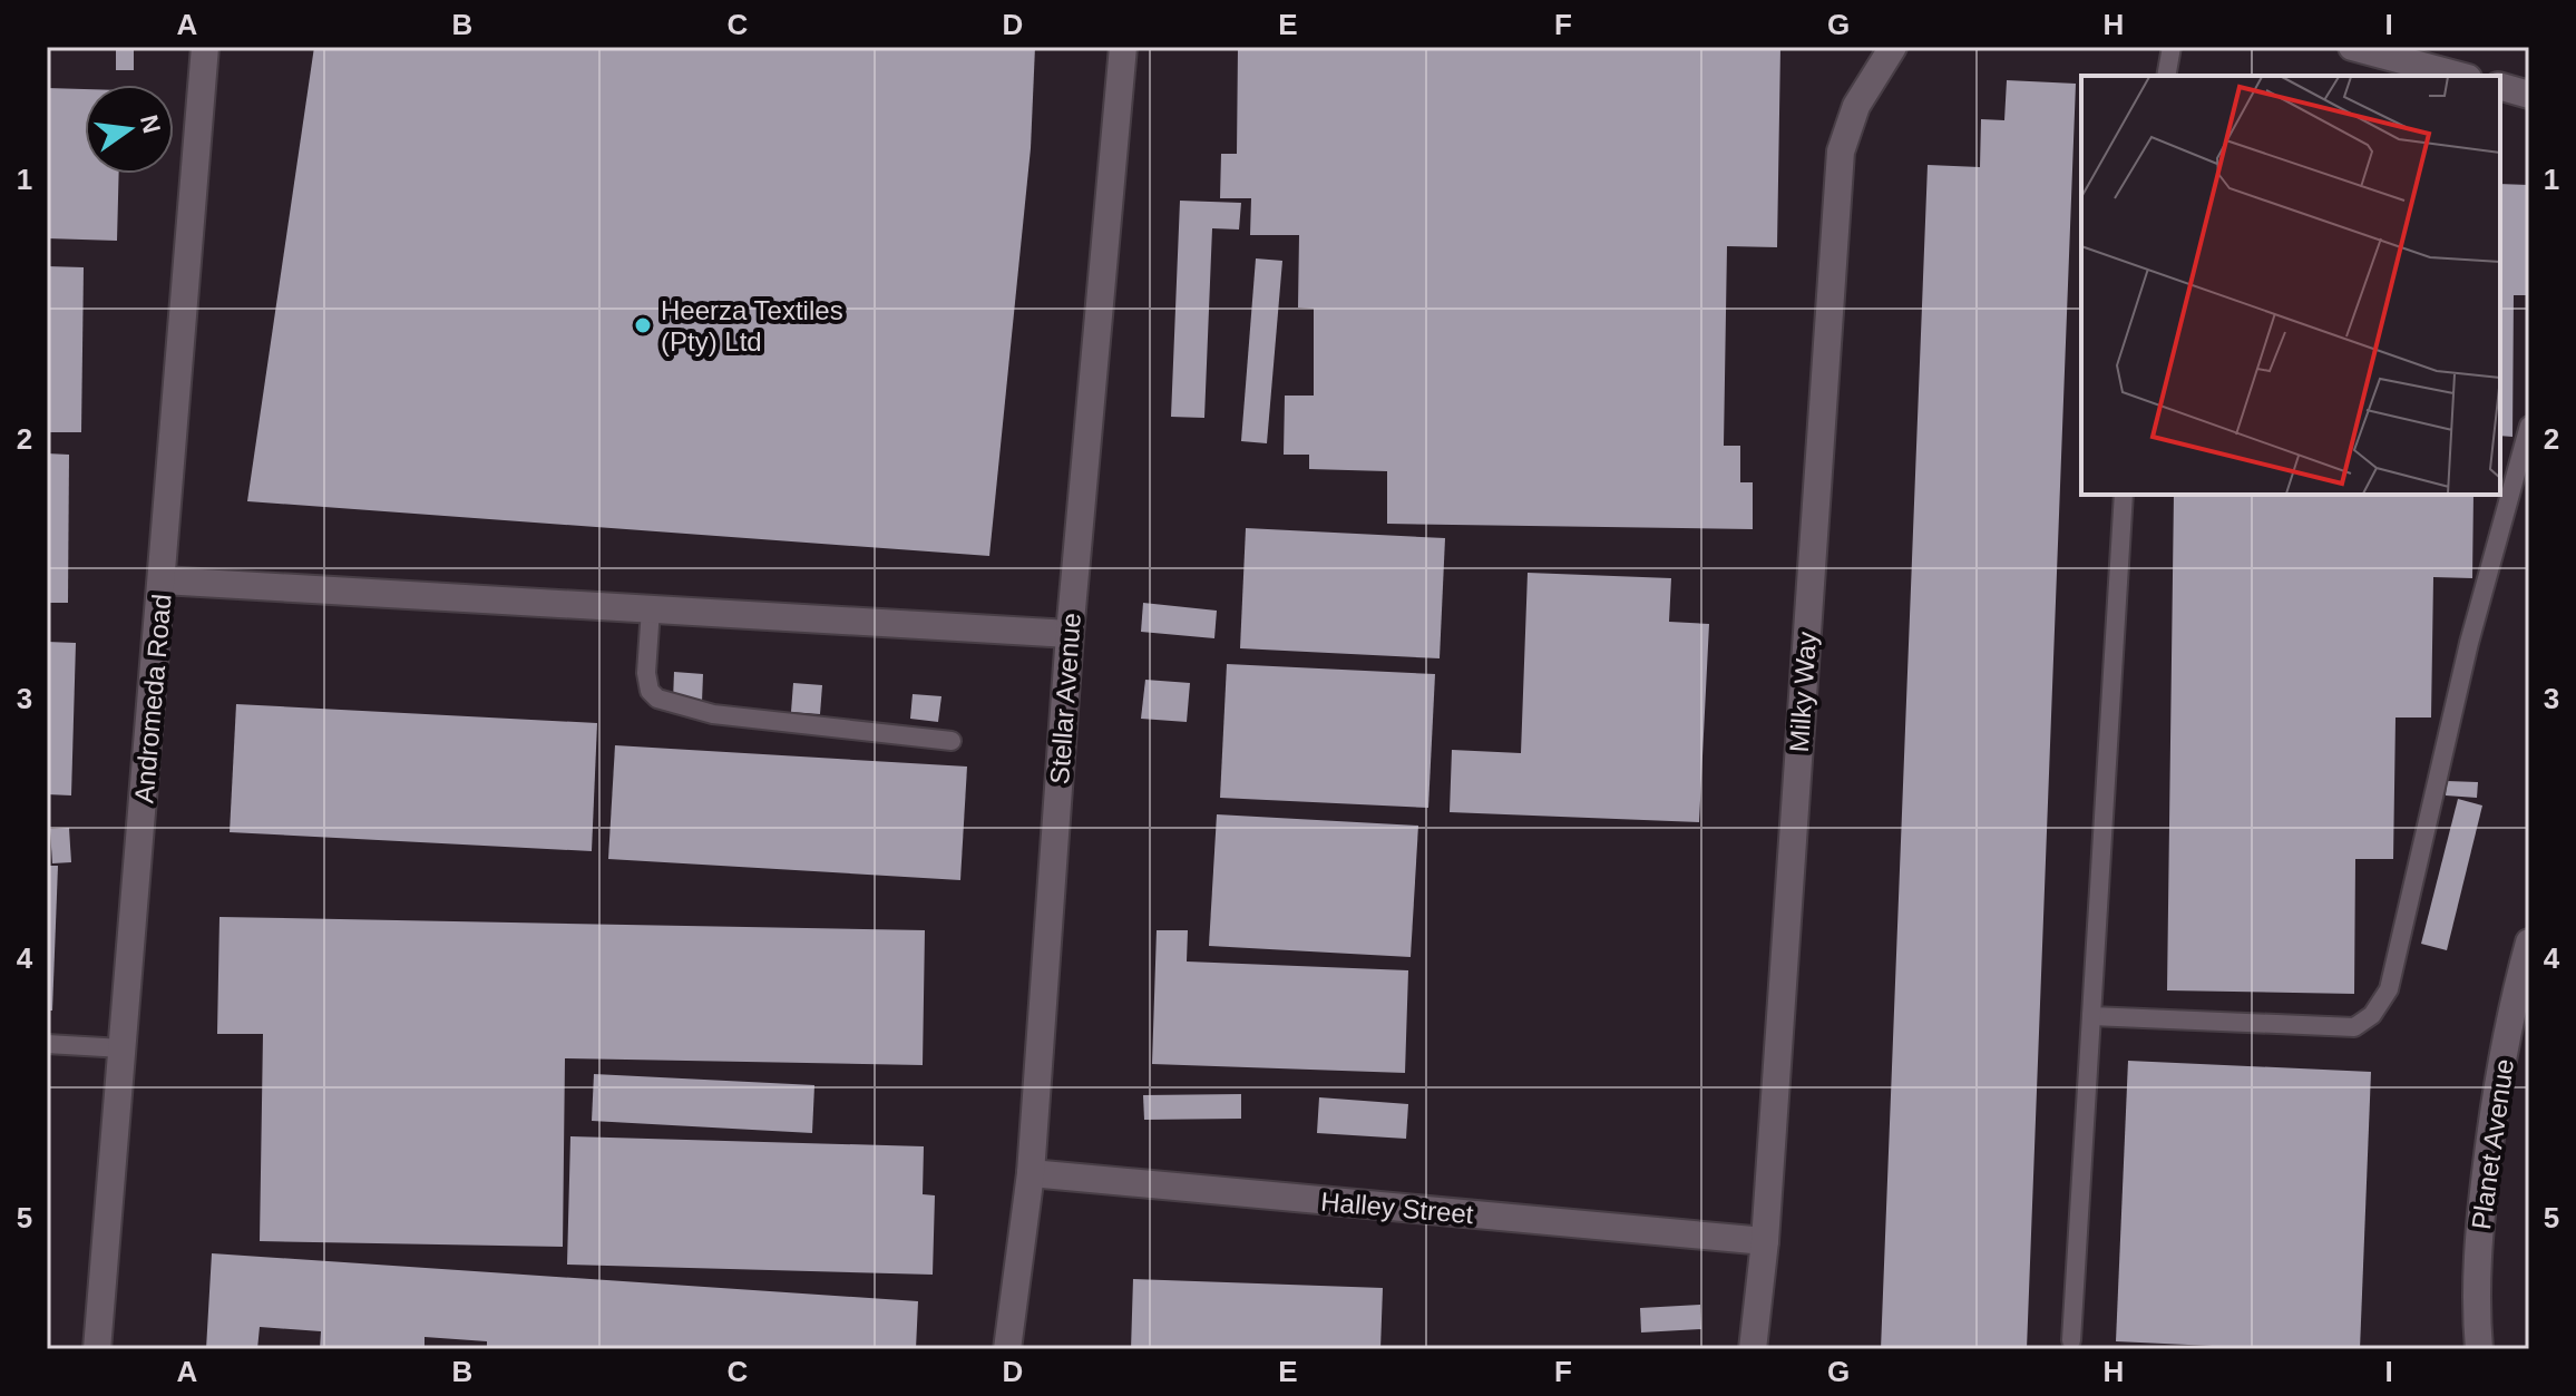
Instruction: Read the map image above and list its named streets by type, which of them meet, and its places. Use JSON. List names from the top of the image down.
{
  "streets": {
    "street": [
      "Milky Way",
      "Andromeda Road",
      "Stellar Avenue",
      "Planet Avenue",
      "Halley Street"
    ]
  },
  "crossings": [
    ["Milky Way", "Halley Street"],
    ["Stellar Avenue", "Halley Street"]
  ],
  "places": ["Heerza Textiles (Pty) Ltd"],
  "north": "right",
  "grid": {
    "columns": [
      "A",
      "B",
      "C",
      "D",
      "E",
      "F",
      "G",
      "H",
      "I"
    ],
    "rows": [
      "1",
      "2",
      "3",
      "4",
      "5"
    ]
  }
}
